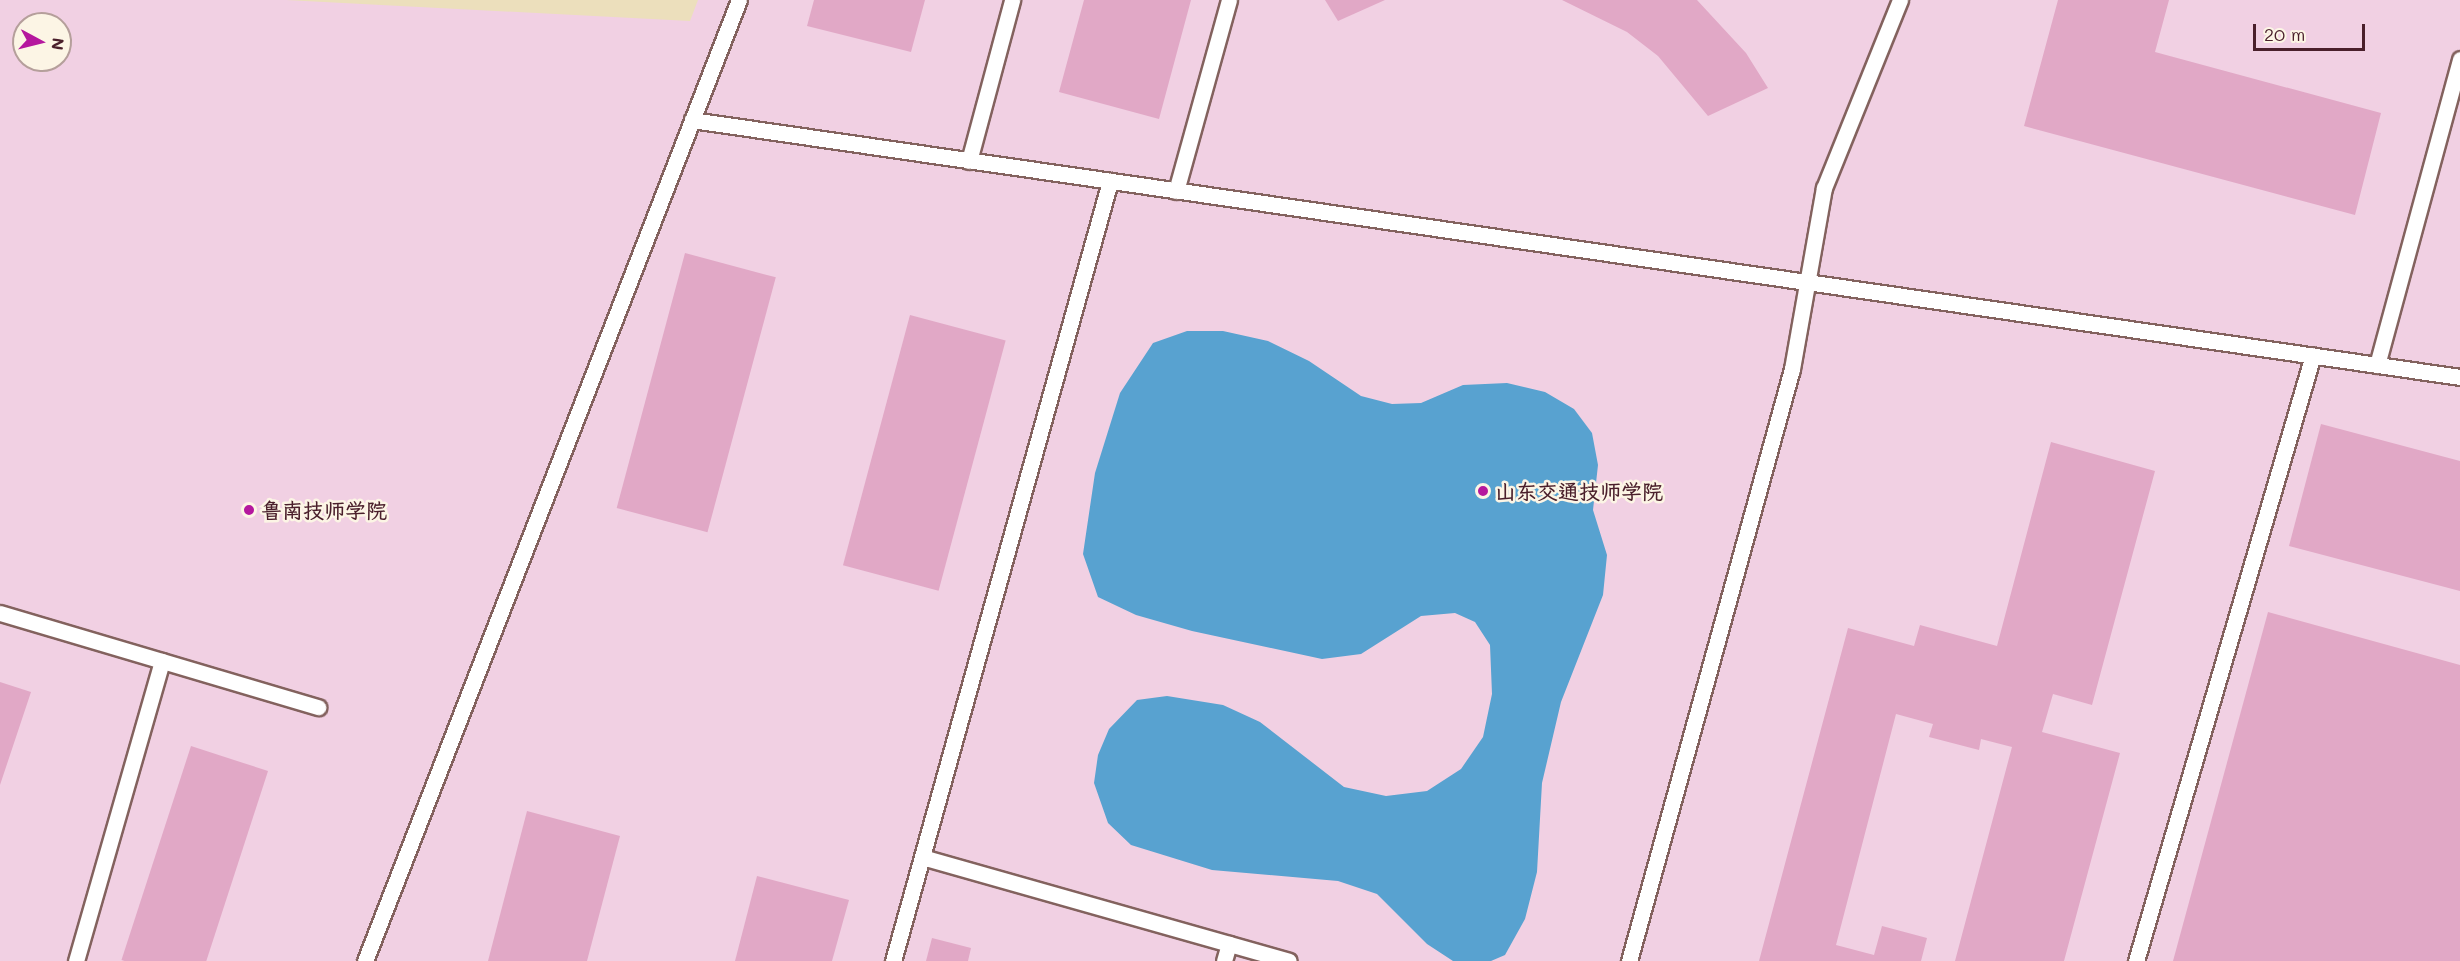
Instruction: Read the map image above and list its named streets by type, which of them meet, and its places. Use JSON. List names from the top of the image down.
{
  "places": ["山东交通技师学院", "鲁南技师学院"],
  "scale_bar": "20 m",
  "north": "right"
}
